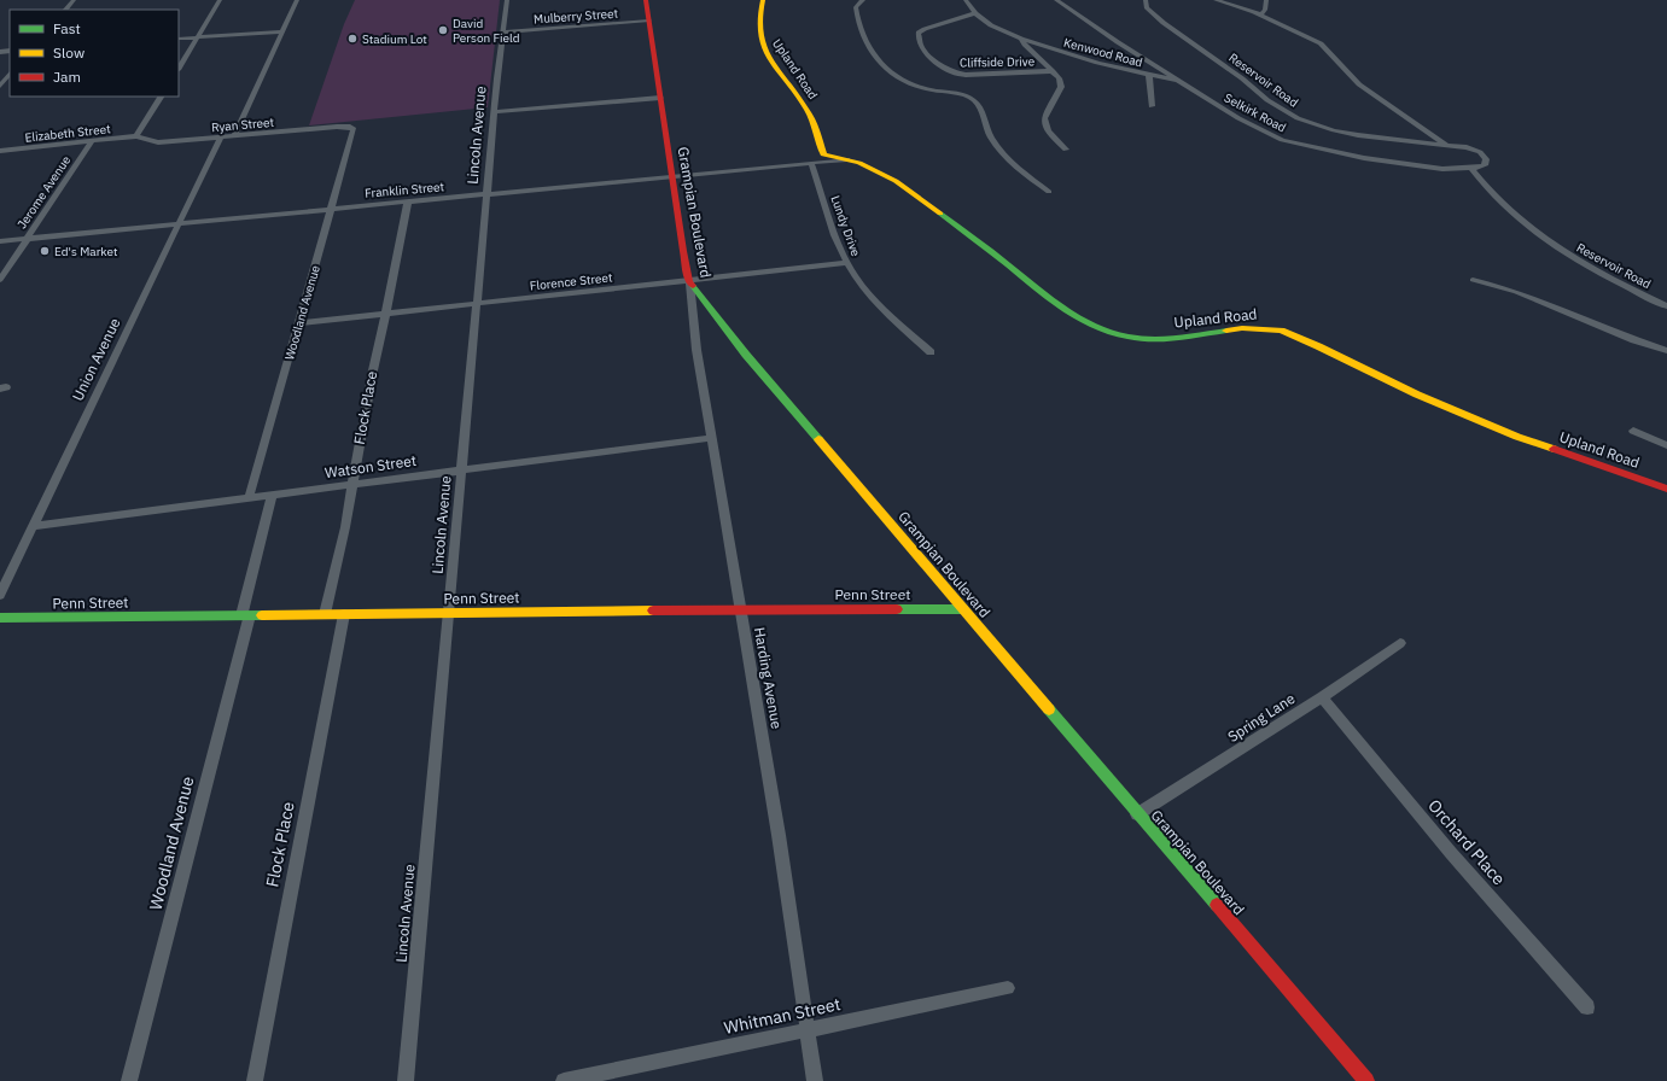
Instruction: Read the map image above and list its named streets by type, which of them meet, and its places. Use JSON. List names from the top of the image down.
{
  "streets": {
    "street": [
      "Mulberry Street",
      "Kenwood Road",
      "Cliffside Drive",
      "Upland Road",
      "Reservoir Road",
      "Selkirk Road",
      "Ryan Street",
      "Elizabeth Street",
      "Lincoln Avenue",
      "Franklin Street",
      "Jerome Avenue",
      "Grampian Boulevard",
      "Lundy Drive",
      "Florence Street",
      "Woodland Avenue",
      "Union Avenue",
      "Flock Place",
      "Watson Street",
      "Penn Street",
      "Harding Avenue",
      "Spring Lane",
      "Orchard Place",
      "Whitman Street"
    ]
  },
  "crossings": [
    ["Mulberry Street", "Lincoln Avenue"],
    ["Mulberry Street", "Grampian Boulevard"],
    ["Kenwood Road", "Cliffside Drive"],
    ["Kenwood Road", "Selkirk Road"],
    ["Upland Road", "Franklin Street"],
    ["Upland Road", "Lundy Drive"],
    ["Reservoir Road", "Selkirk Road"],
    ["Ryan Street", "Elizabeth Street"],
    ["Ryan Street", "Woodland Avenue"],
    ["Ryan Street", "Union Avenue"],
    ["Elizabeth Street", "Jerome Avenue"],
    ["Lincoln Avenue", "Franklin Street"],
    ["Lincoln Avenue", "Florence Street"],
    ["Lincoln Avenue", "Watson Street"],
    ["Lincoln Avenue", "Penn Street"],
    ["Franklin Street", "Jerome Avenue"],
    ["Franklin Street", "Grampian Boulevard"],
    ["Franklin Street", "Lundy Drive"],
    ["Franklin Street", "Woodland Avenue"],
    ["Franklin Street", "Union Avenue"],
    ["Franklin Street", "Flock Place"],
    ["Grampian Boulevard", "Florence Street"],
    ["Grampian Boulevard", "Penn Street"],
    ["Grampian Boulevard", "Harding Avenue"],
    ["Grampian Boulevard", "Spring Lane"],
    ["Lundy Drive", "Florence Street"],
    ["Florence Street", "Woodland Avenue"],
    ["Florence Street", "Flock Place"],
    ["Florence Street", "Harding Avenue"],
    ["Woodland Avenue", "Watson Street"],
    ["Woodland Avenue", "Penn Street"],
    ["Union Avenue", "Watson Street"],
    ["Flock Place", "Watson Street"],
    ["Flock Place", "Penn Street"],
    ["Watson Street", "Harding Avenue"],
    ["Penn Street", "Harding Avenue"],
    ["Harding Avenue", "Whitman Street"],
    ["Spring Lane", "Orchard Place"]
  ],
  "places": ["David Person Field", "Stadium Lot", "Ed's Market"],
  "legend": ["Fast", "Slow", "Jam"]
}
